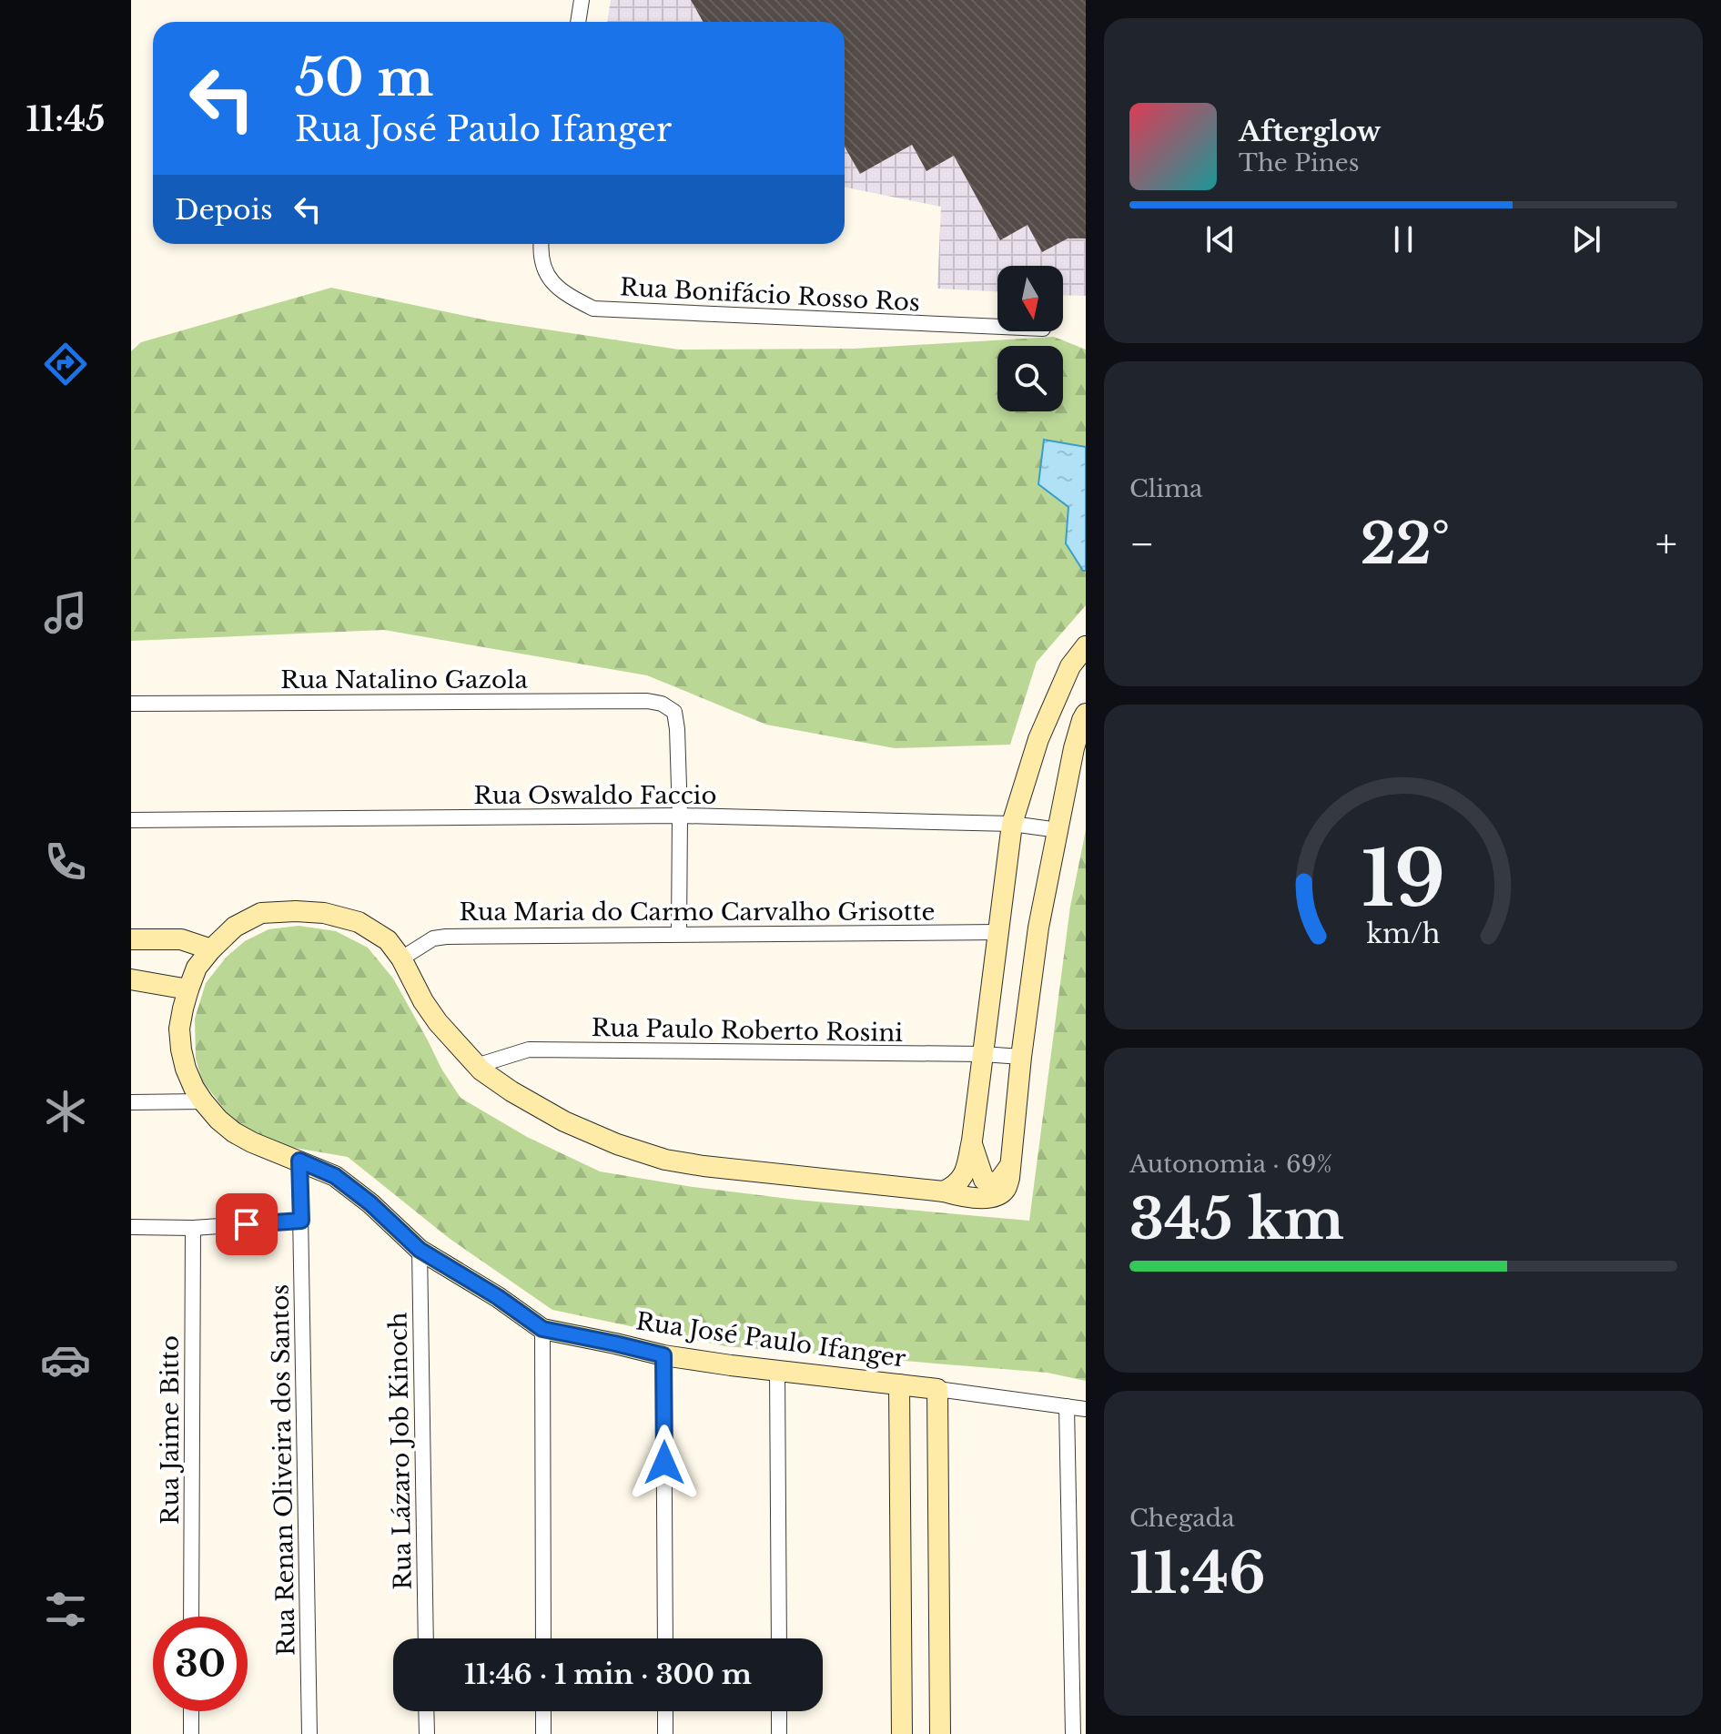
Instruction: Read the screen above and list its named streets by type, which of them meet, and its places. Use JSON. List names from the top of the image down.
{
  "streets": {
    "main road": ["Rua José Paulo Ifanger"],
    "street": [
      "Rua Bonifácio Rosso Ros",
      "Rua Natalino Gazola",
      "Rua Oswaldo Faccio",
      "Rua Maria do Carmo Carvalho Grisotte",
      "Rua Paulo Roberto Rosini",
      "Rua Jaime Bitto",
      "Rua Lázaro Job Kinoch",
      "Rua Renan Oliveira dos Santos"
    ]
  },
  "crossings": [
    ["Rua Natalino Gazola", "Rua Oswaldo Faccio"],
    ["Rua Maria do Carmo Carvalho Grisotte", "Rua José Paulo Ifanger"],
    ["Rua Paulo Roberto Rosini", "Rua José Paulo Ifanger"],
    ["Rua José Paulo Ifanger", "Rua Lázaro Job Kinoch"],
    ["Rua José Paulo Ifanger", "Rua Renan Oliveira dos Santos"]
  ],
  "north": "bottom",
  "page": {
    "tabs": "11:45",
    "turn": ["50 m", "Rua José Paulo Ifanger"],
    "song": ["Afterglow", "The Pines"],
    "then": "Depois",
    "tile": [
      "Clima",
      ["Autonomia · 69%", "345 km"],
      ["Chegada", "11:46"]
    ],
    "heat": ["−", "22°", "+"],
    "limit": "30",
    "trip": "11:46 · 1 min · 300 m",
    "gauge": ["19", "km/h"]
  }
}
